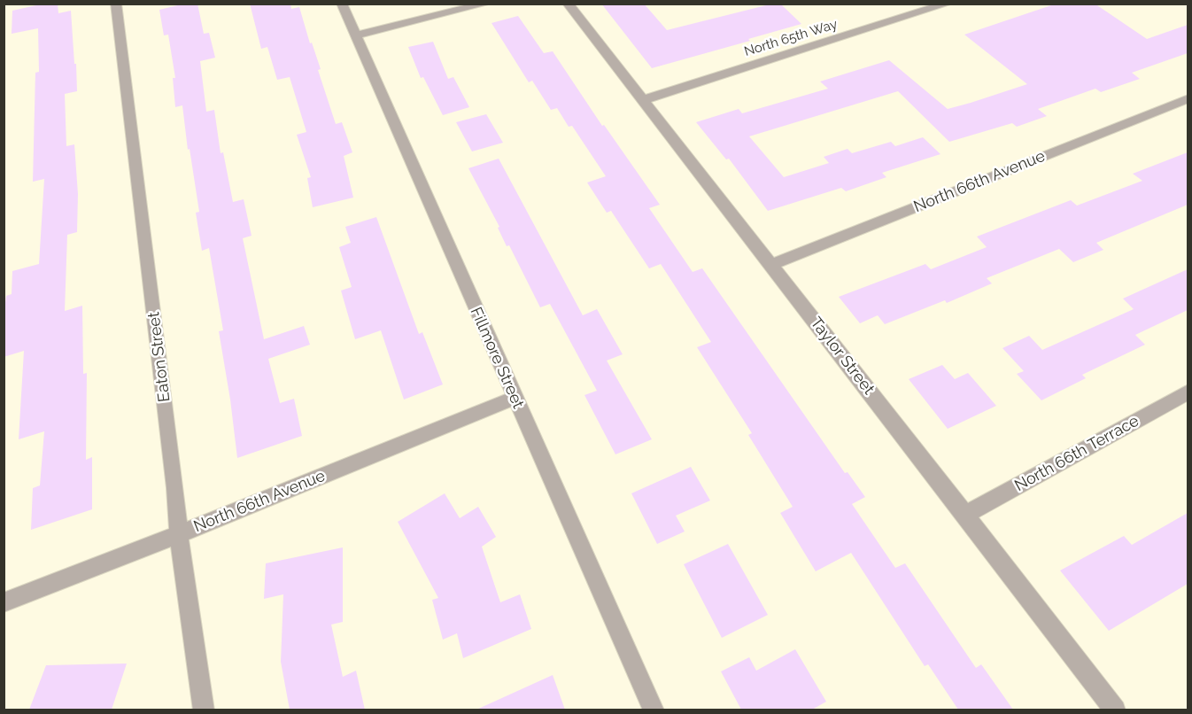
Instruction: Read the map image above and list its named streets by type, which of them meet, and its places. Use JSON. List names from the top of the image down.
{
  "streets": {
    "street": [
      "North 65th Way",
      "North 66th Avenue",
      "Taylor Street",
      "Eaton Street",
      "Fillmore Street",
      "North 66th Terrace"
    ]
  },
  "crossings": [
    ["North 65th Way", "Taylor Street"],
    ["North 66th Avenue", "Taylor Street"],
    ["North 66th Avenue", "Eaton Street"],
    ["North 66th Avenue", "Fillmore Street"],
    ["Taylor Street", "North 66th Terrace"]
  ]
}
